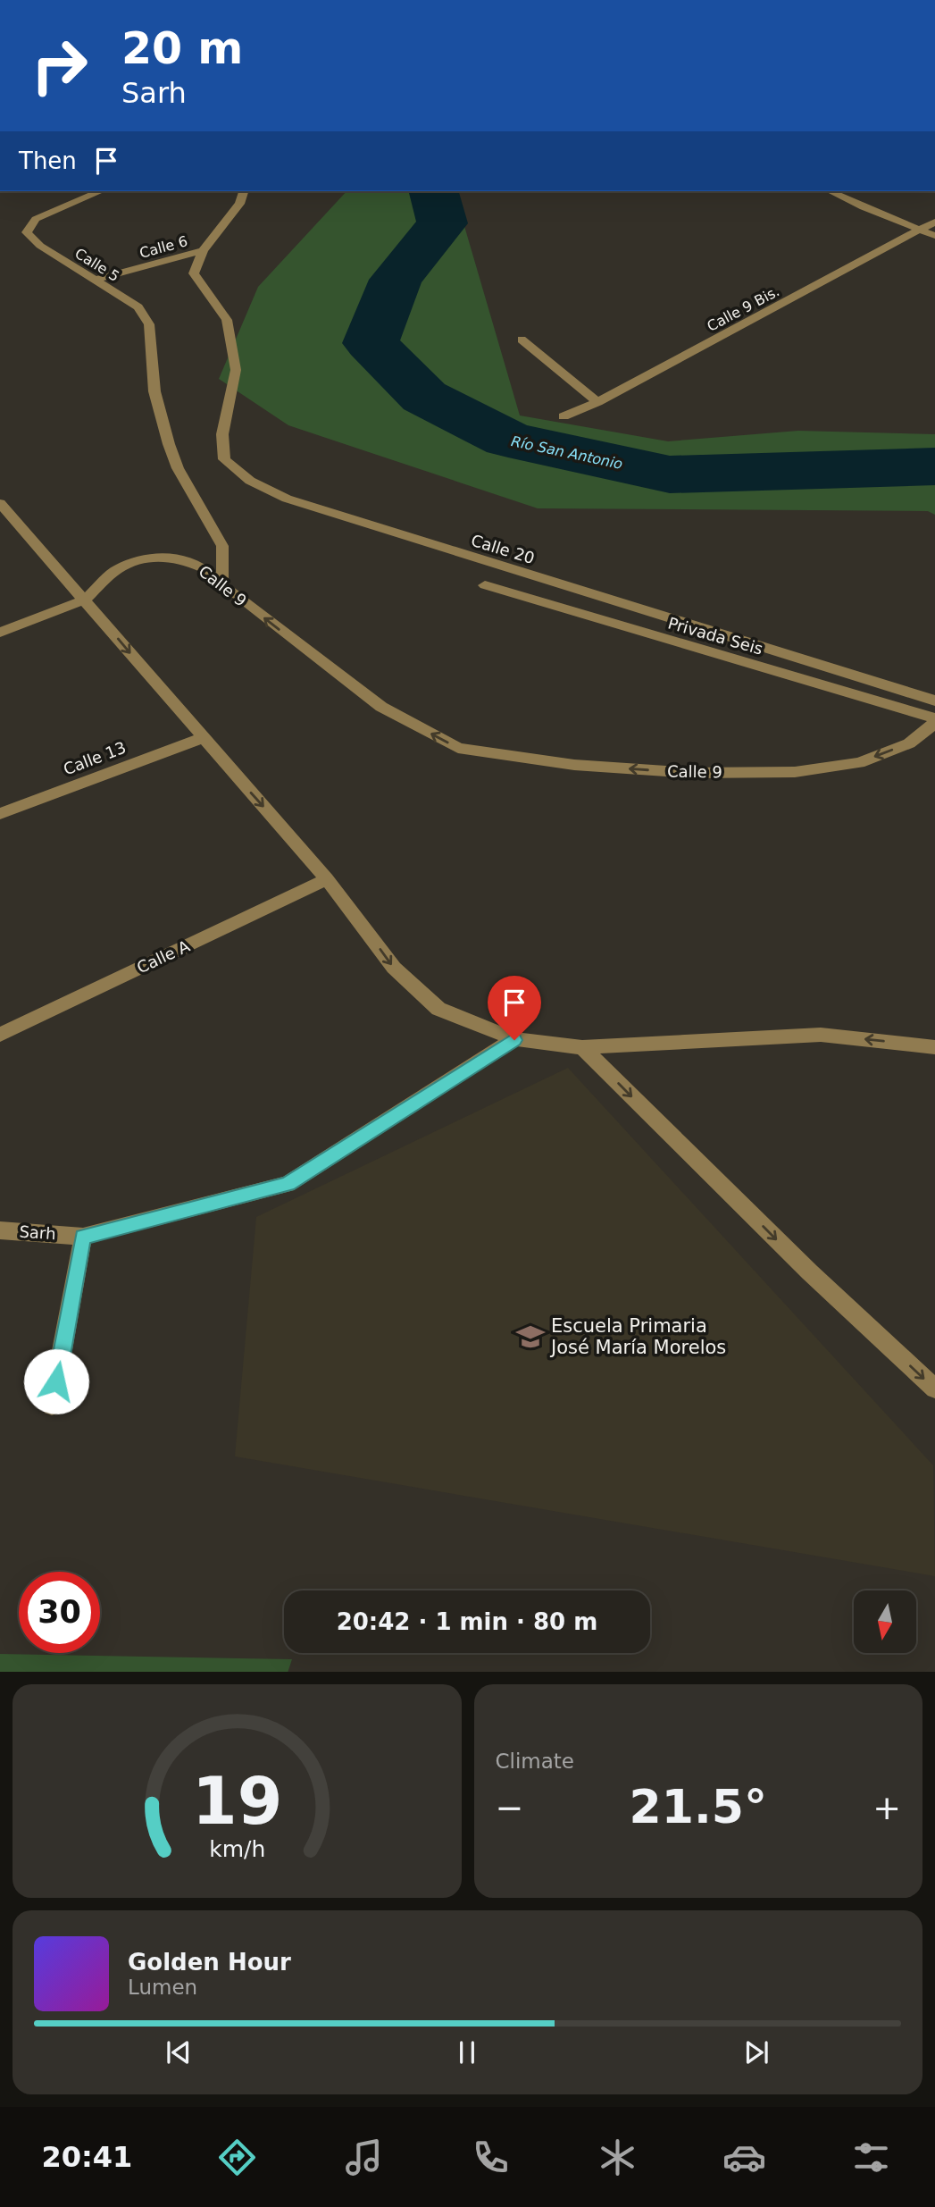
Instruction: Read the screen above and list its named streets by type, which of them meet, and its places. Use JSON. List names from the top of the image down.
{
  "streets": {
    "street": [
      "Calle 6",
      "Calle 5",
      "Calle 9 Bis.",
      "Calle 20",
      "Calle 9",
      "Privada Seis",
      "Calle 13",
      "Calle A",
      "Sarh"
    ]
  },
  "crossings": [
    ["Calle 6", "Calle 5"],
    ["Calle 6", "Calle 20"],
    ["Calle 5", "Calle 9"],
    ["Calle 9", "Privada Seis"]
  ],
  "one_way": ["Calle 9"],
  "water": ["Río San Antonio"],
  "places": {
    "school or university": ["Escuela Primaria José María Morelos"]
  },
  "north": "bottom",
  "page": {
    "turn": ["20 m", "Sarh"],
    "then": "Then",
    "limit": "30",
    "trip": "20:42 · 1 min · 80 m",
    "tile": "Climate",
    "heat": ["−", "21.5°", "+"],
    "song": ["Golden Hour", "Lumen"],
    "tabs": "20:41",
    "gauge": ["19", "km/h"]
  }
}
